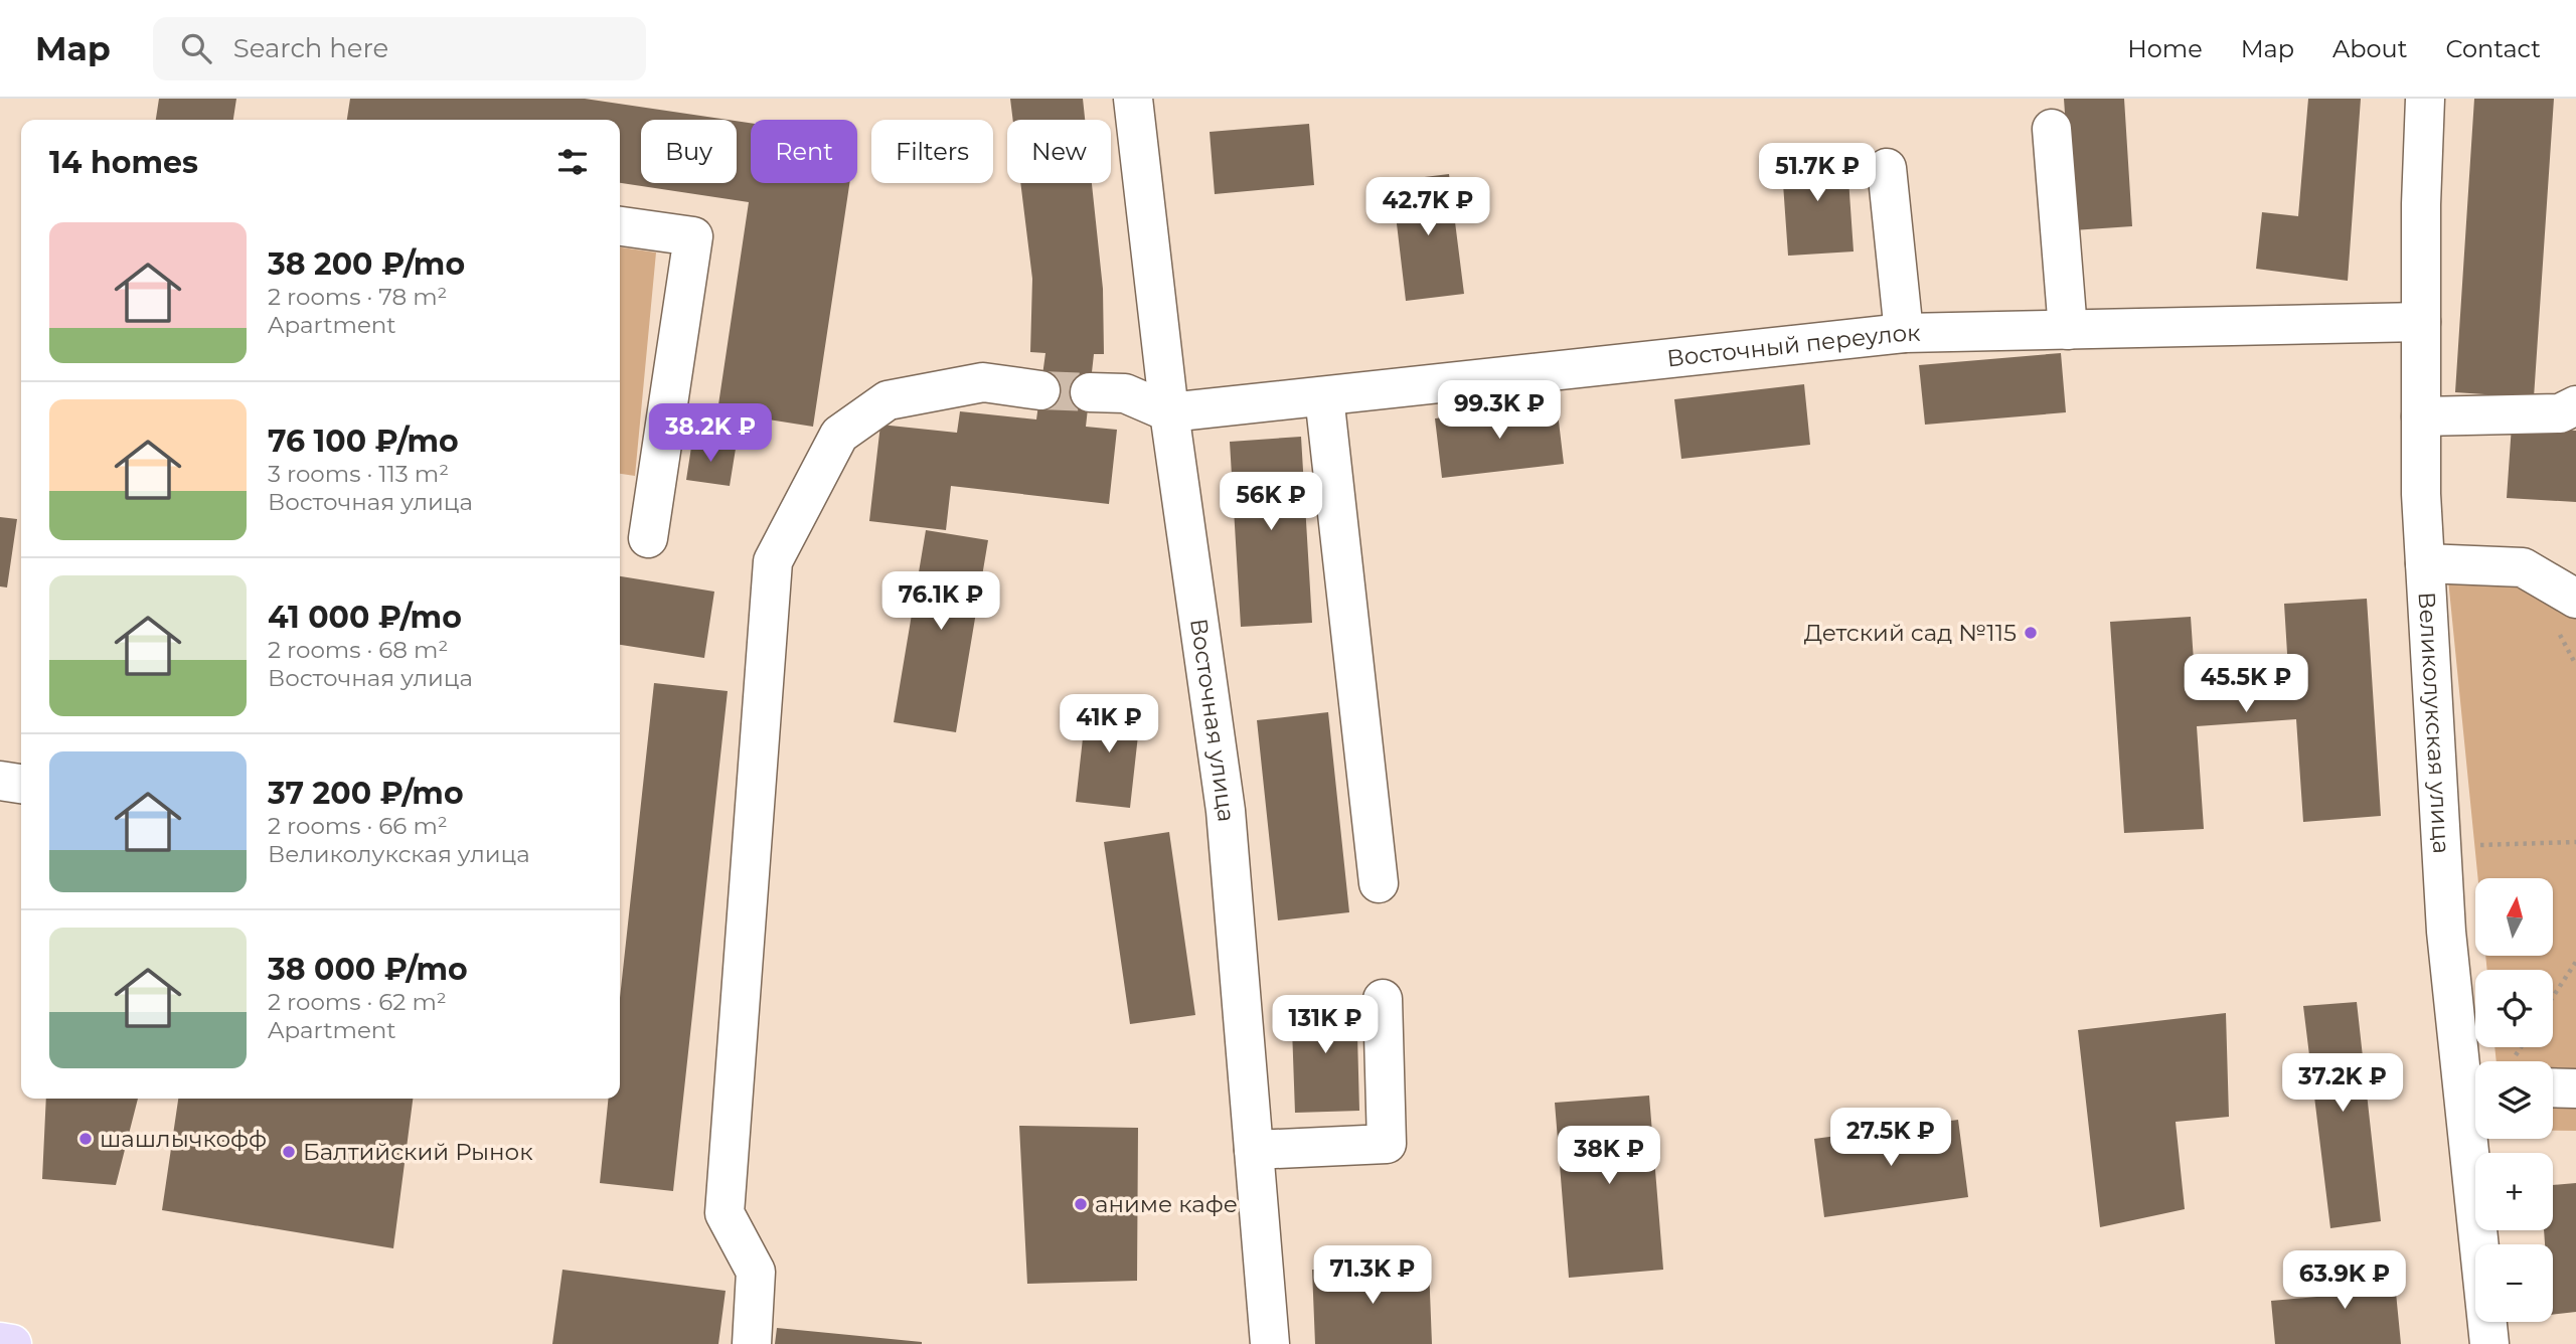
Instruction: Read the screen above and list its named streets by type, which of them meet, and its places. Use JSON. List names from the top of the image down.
{
  "streets": {
    "street": ["Восточный переулок", "Восточная улица", "Великолукская улица"]
  },
  "crossings": [
    ["Восточный переулок", "Восточная улица"],
    ["Восточный переулок", "Великолукская улица"]
  ],
  "places": [
    "Детский сад №115",
    "шашлычкофф",
    "Балтийский Рынок",
    "аниме кафе"
  ],
  "north": "top",
  "page": {
    "header": "Map",
    "search": "Search here",
    "nav": [
      "Home",
      "Map",
      "About",
      "Contact"
    ],
    "chip": [
      "Buy",
      "Rent",
      "Filters",
      "New"
    ],
    "heading": "14 homes",
    "price": [
      "51.7K ₽",
      "42.7K ₽",
      "99.3K ₽",
      "38.2K ₽",
      "56K ₽",
      "76.1K ₽",
      "45.5K ₽",
      "41K ₽",
      "131K ₽",
      "37.2K ₽",
      "27.5K ₽",
      "38K ₽",
      "71.3K ₽",
      "63.9K ₽"
    ],
    "list": [
      {
        "name": "38 200 ₽/mo",
        "note": "2 rooms · 78 m² · Apartment"
      },
      {
        "name": "76 100 ₽/mo",
        "note": "3 rooms · 113 m² · Восточная улица"
      },
      {
        "name": "41 000 ₽/mo",
        "note": "2 rooms · 68 m² · Восточная улица"
      },
      {
        "name": "37 200 ₽/mo",
        "note": "2 rooms · 66 m² · Великолукская улица"
      },
      {
        "name": "38 000 ₽/mo",
        "note": "2 rooms · 62 m² · Apartment"
      }
    ],
    "map_buttons": ["+", "−"]
  }
}
